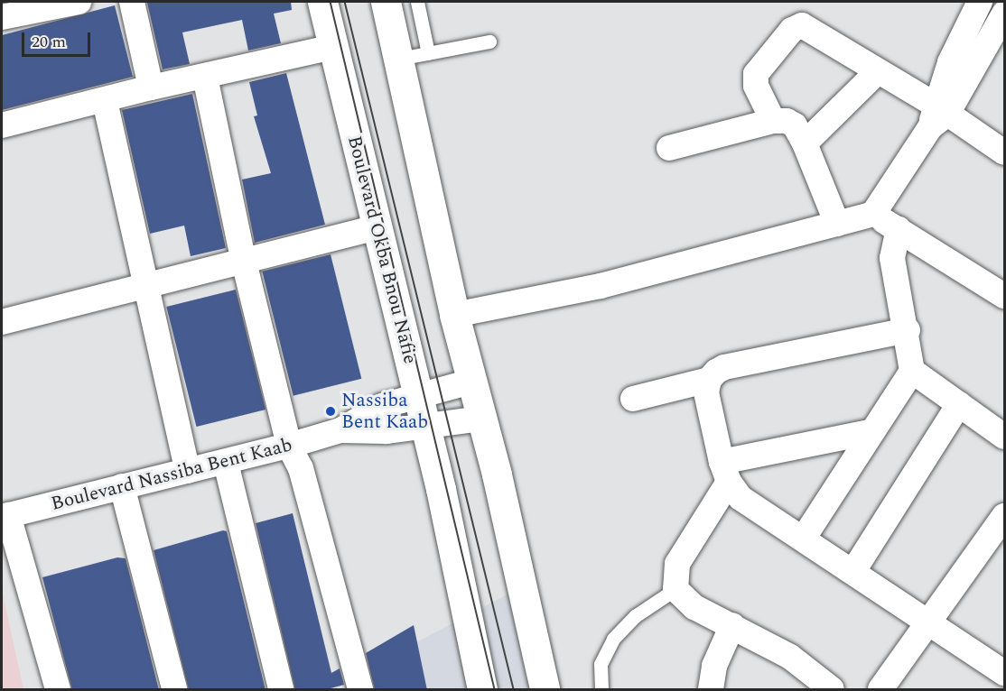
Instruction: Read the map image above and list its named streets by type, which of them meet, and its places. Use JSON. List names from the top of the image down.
{
  "streets": {
    "main road": ["Boulevard Okba Bnou Nafie"],
    "street": ["Boulevard Nassiba Bent Kaab"]
  },
  "crossings": [
    ["Boulevard Okba Bnou Nafie", "Boulevard Nassiba Bent Kaab"]
  ],
  "places": ["Nassiba Bent Kaab"],
  "scale_bar": "20 m"
}
